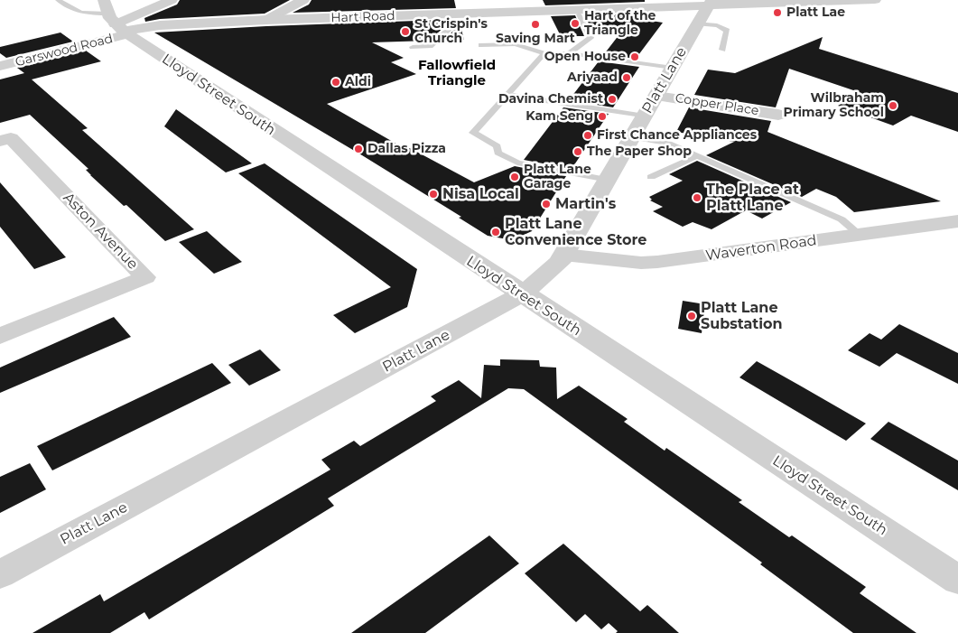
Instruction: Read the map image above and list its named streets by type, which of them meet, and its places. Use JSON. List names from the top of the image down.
{
  "streets": {
    "street": [
      "Hart Road",
      "Garswood Road",
      "Platt Lane",
      "Lloyd Street South",
      "Copper Place",
      "Aston Avenue",
      "Waverton Road"
    ]
  },
  "crossings": [
    ["Hart Road", "Garswood Road"],
    ["Hart Road", "Platt Lane"],
    ["Hart Road", "Lloyd Street South"],
    ["Garswood Road", "Lloyd Street South"],
    ["Platt Lane", "Lloyd Street South"],
    ["Platt Lane", "Copper Place"],
    ["Platt Lane", "Waverton Road"]
  ],
  "districts": ["Fallowfield Triangle"],
  "places": [
    "Platt Lae",
    "Hart of the Triangle",
    "Saving Mart",
    "St Crispin's Church",
    "Open House",
    "Ariyaad",
    "Aldi",
    "Davina Chemist",
    "Wilbraham Primary School",
    "Kam Seng",
    "First Chance Appliances",
    "Dallas Pizza",
    "The Paper Shop",
    "Platt Lane Garage",
    "Nisa Local",
    "The Place at Platt Lane",
    "Martin's",
    "Platt Lane Convenience Store",
    "Platt Lane Substation"
  ]
}
